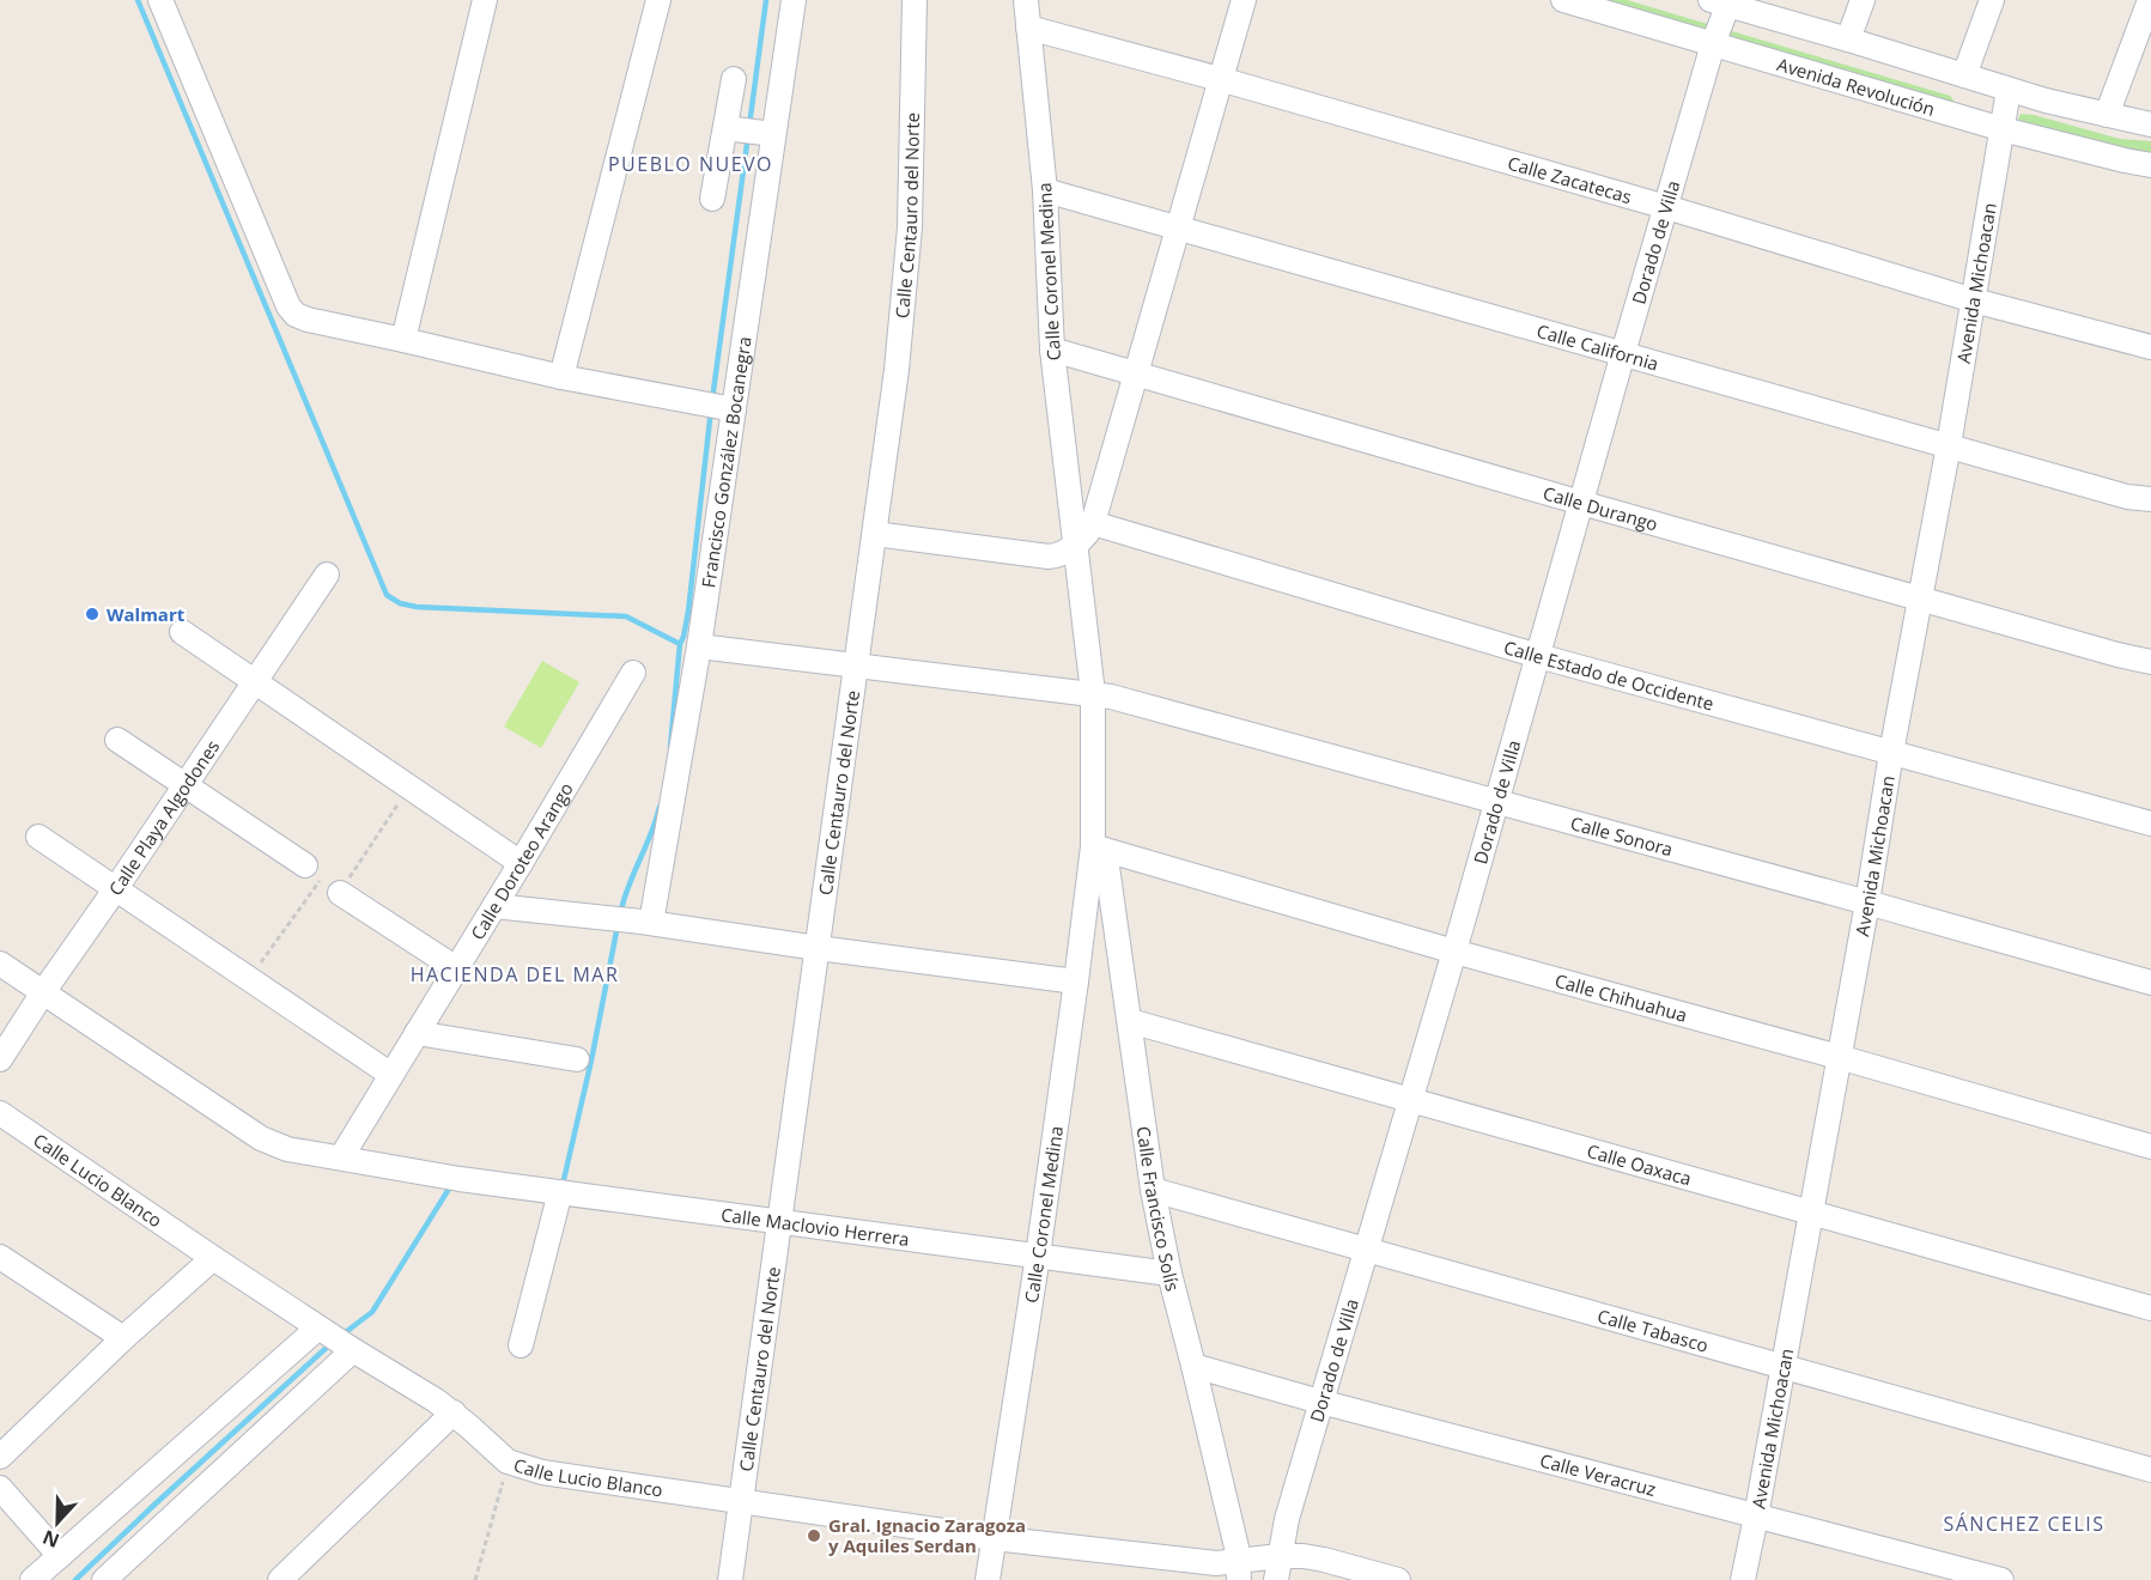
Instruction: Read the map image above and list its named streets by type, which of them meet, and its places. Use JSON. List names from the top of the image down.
{
  "streets": {
    "street": [
      "Avenida Revolución",
      "Calle Zacatecas",
      "Calle Centauro del Norte",
      "Dorado de Villa",
      "Calle Coronel Medina",
      "Avenida Michoacan",
      "Calle California",
      "Francisco González Bocanegra",
      "Calle Durango",
      "Calle Estado de Occidente",
      "Calle Playa Algodones",
      "Calle Sonora",
      "Calle Doroteo Arango",
      "Calle Chihuahua",
      "Calle Oaxaca",
      "Calle Lucio Blanco",
      "Calle Francisco Solís",
      "Calle Maclovio Herrera",
      "Calle Tabasco",
      "Calle Veracruz"
    ]
  },
  "crossings": [
    ["Avenida Revolución", "Dorado de Villa"],
    ["Avenida Revolución", "Avenida Michoacan"],
    ["Calle Zacatecas", "Dorado de Villa"],
    ["Calle Zacatecas", "Calle Coronel Medina"],
    ["Calle Zacatecas", "Avenida Michoacan"],
    ["Calle Centauro del Norte", "Calle Sonora"],
    ["Calle Centauro del Norte", "Calle Lucio Blanco"],
    ["Calle Centauro del Norte", "Calle Maclovio Herrera"],
    ["Dorado de Villa", "Calle California"],
    ["Dorado de Villa", "Calle Durango"],
    ["Dorado de Villa", "Calle Estado de Occidente"],
    ["Dorado de Villa", "Calle Sonora"],
    ["Dorado de Villa", "Calle Chihuahua"],
    ["Dorado de Villa", "Calle Oaxaca"],
    ["Dorado de Villa", "Calle Lucio Blanco"],
    ["Dorado de Villa", "Calle Tabasco"],
    ["Dorado de Villa", "Calle Veracruz"],
    ["Calle Coronel Medina", "Calle California"],
    ["Calle Coronel Medina", "Calle Durango"],
    ["Calle Coronel Medina", "Calle Sonora"],
    ["Calle Coronel Medina", "Calle Chihuahua"],
    ["Calle Coronel Medina", "Calle Lucio Blanco"],
    ["Calle Coronel Medina", "Calle Francisco Solís"],
    ["Calle Coronel Medina", "Calle Maclovio Herrera"],
    ["Avenida Michoacan", "Calle California"],
    ["Avenida Michoacan", "Calle Durango"],
    ["Avenida Michoacan", "Calle Estado de Occidente"],
    ["Avenida Michoacan", "Calle Sonora"],
    ["Avenida Michoacan", "Calle Chihuahua"],
    ["Avenida Michoacan", "Calle Oaxaca"],
    ["Avenida Michoacan", "Calle Tabasco"],
    ["Avenida Michoacan", "Calle Veracruz"],
    ["Francisco González Bocanegra", "Calle Sonora"],
    ["Calle Playa Algodones", "Calle Maclovio Herrera"],
    ["Calle Doroteo Arango", "Calle Maclovio Herrera"],
    ["Calle Chihuahua", "Calle Francisco Solís"],
    ["Calle Oaxaca", "Calle Francisco Solís"],
    ["Calle Lucio Blanco", "Calle Francisco Solís"],
    ["Calle Francisco Solís", "Calle Maclovio Herrera"],
    ["Calle Francisco Solís", "Calle Tabasco"],
    ["Calle Francisco Solís", "Calle Veracruz"]
  ],
  "districts": ["PUEBLO NUEVO", "HACIENDA DEL MAR", "SÁNCHEZ CELIS"],
  "places": ["Walmart", "Gral. Ignacio Zaragoza y Aquiles Serdan"],
  "north": "bottom"
}
